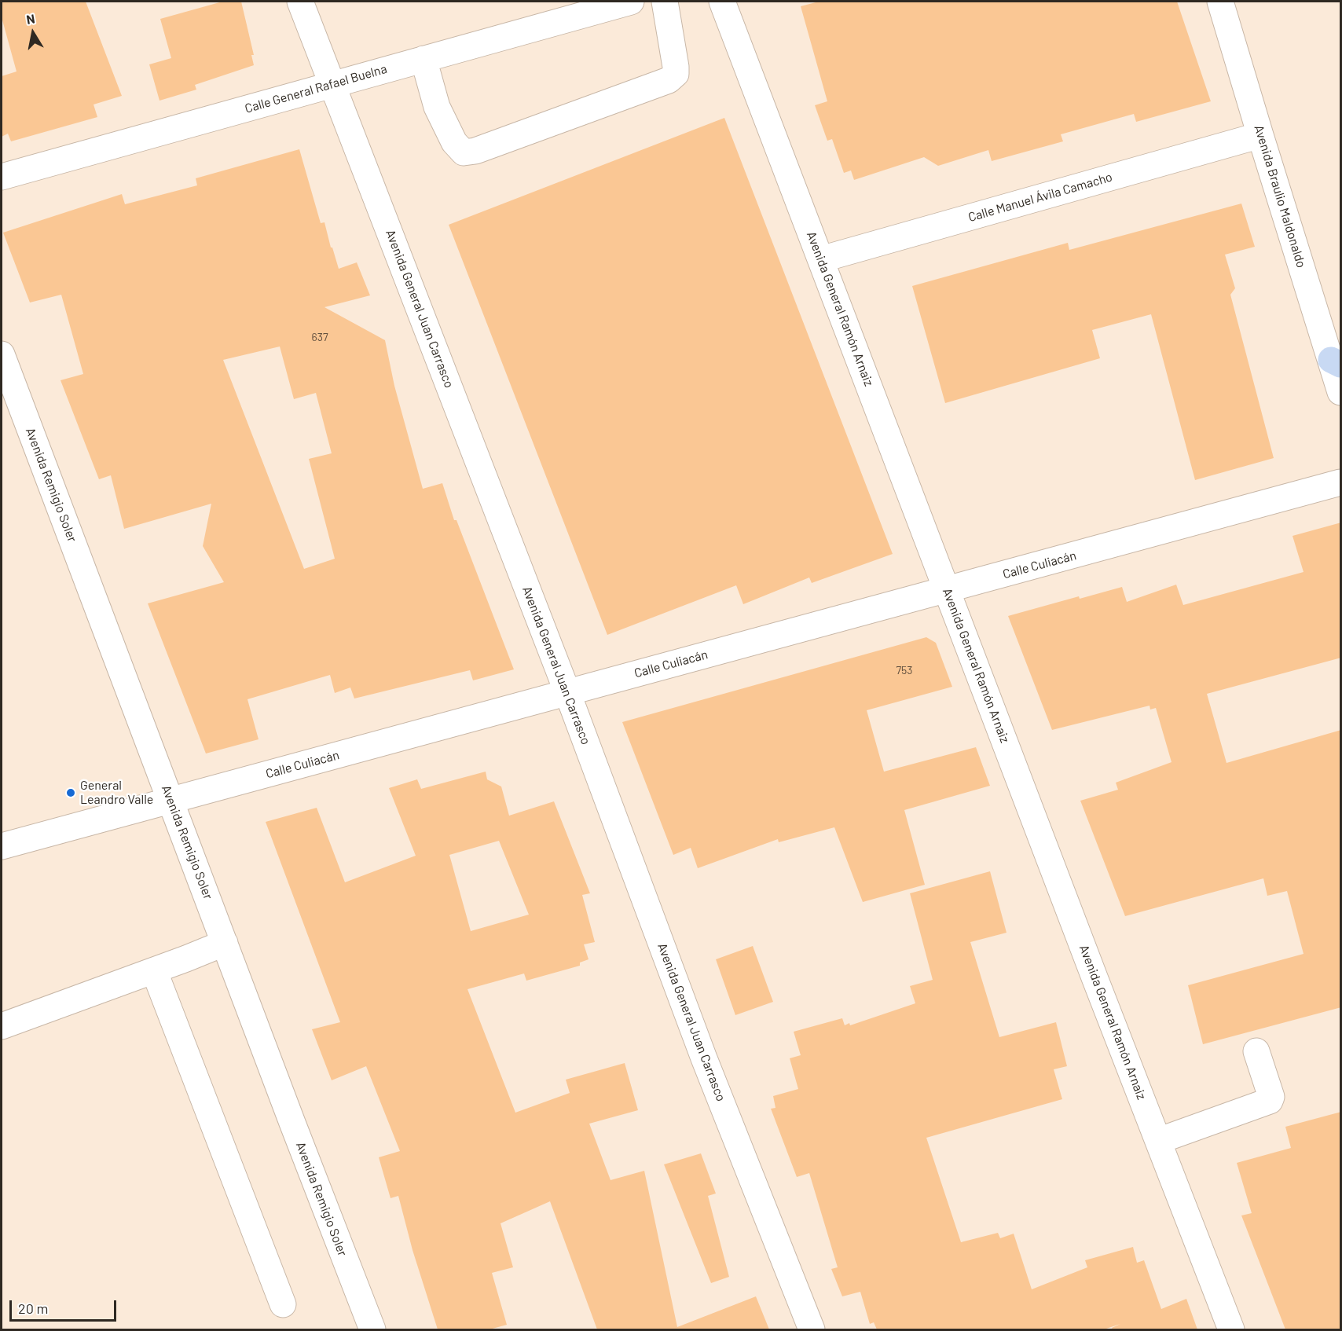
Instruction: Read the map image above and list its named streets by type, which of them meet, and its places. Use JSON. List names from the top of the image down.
{
  "streets": {
    "street": [
      "Calle General Rafael Buelna",
      "Avenida Braulio Maldonaldo",
      "Calle Manuel Ávila Camacho",
      "Avenida General Juan Carrasco",
      "Avenida General Ramón Arnaiz",
      "Avenida Remigio Soler",
      "Calle Culiacán"
    ]
  },
  "crossings": [
    ["Calle General Rafael Buelna", "Avenida General Juan Carrasco"],
    ["Avenida Braulio Maldonaldo", "Calle Manuel Ávila Camacho"],
    ["Calle Manuel Ávila Camacho", "Avenida General Ramón Arnaiz"],
    ["Avenida General Juan Carrasco", "Calle Culiacán"],
    ["Avenida General Ramón Arnaiz", "Calle Culiacán"],
    ["Avenida Remigio Soler", "Calle Culiacán"]
  ],
  "places": ["General Leandro Valle"],
  "house_numbers": ["637", "753"],
  "scale_bar": "20 m",
  "north": "top"
}
